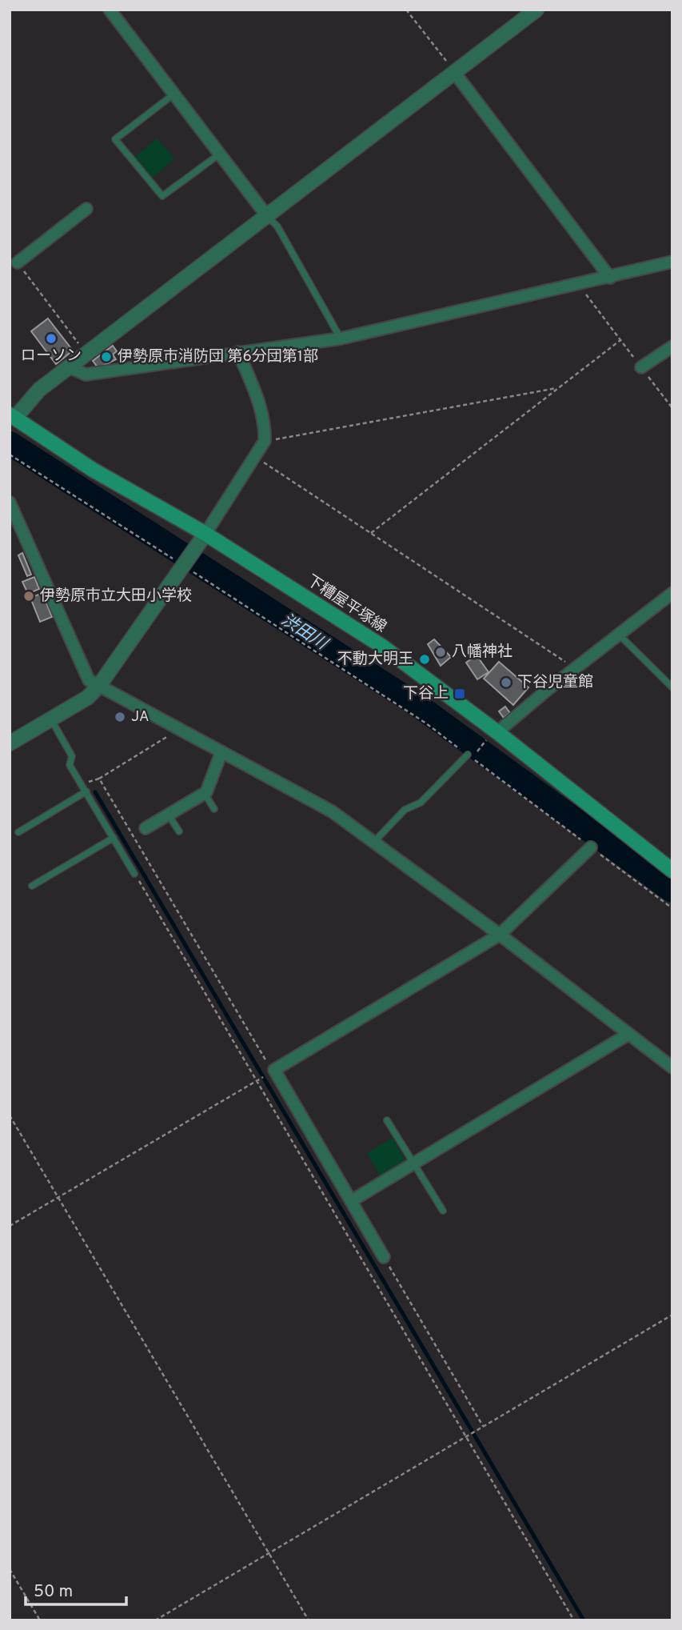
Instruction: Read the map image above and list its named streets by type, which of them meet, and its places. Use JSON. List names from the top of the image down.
{
  "streets": {
    "main road": ["下糟屋平塚線"]
  },
  "water": ["渋田川"],
  "places": {
    "other": [
      "ローソン",
      "伊勢原市消防団 第6分団第1部",
      "伊勢原市立大田小学校",
      "八幡神社",
      "不動大明王",
      "下谷児童館",
      "JA"
    ],
    "transit": ["下谷上"]
  },
  "scale_bar": "50 m"
}
